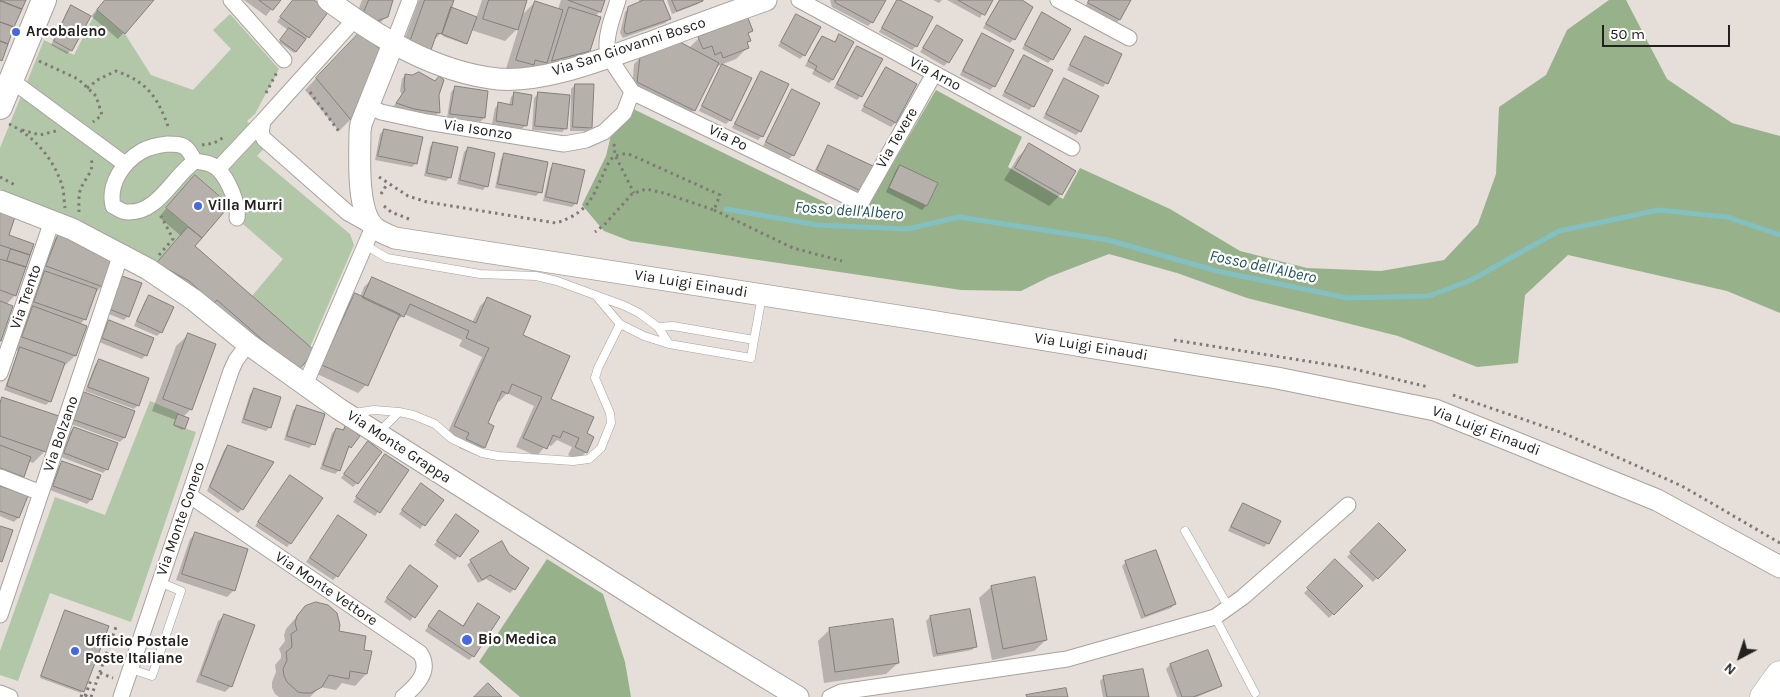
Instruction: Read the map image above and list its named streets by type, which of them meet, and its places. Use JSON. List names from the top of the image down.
{
  "streets": {
    "street": [
      "Via San Giovanni Bosco",
      "Via Arno",
      "Via Isonzo",
      "Via Po",
      "Via Tevere",
      "Via Luigi Einaudi",
      "Via Trento",
      "Via Bolzano",
      "Via Monte Grappa",
      "Via Monte Conero",
      "Via Monte Vettore"
    ]
  },
  "crossings": [
    ["Via Arno", "Via Tevere"],
    ["Via Isonzo", "Via Po"],
    ["Via Po", "Via Tevere"],
    ["Via Trento", "Via Monte Grappa"],
    ["Via Bolzano", "Via Monte Grappa"],
    ["Via Monte Grappa", "Via Monte Conero"],
    ["Via Monte Conero", "Via Monte Vettore"]
  ],
  "water": ["Fosso dell'Albero"],
  "places": [
    "Arcobaleno",
    "Villa Murri",
    "Bio Medica",
    "Ufficio Postale Poste Italiane"
  ],
  "scale_bar": "50 m",
  "north": "bottom left"
}
